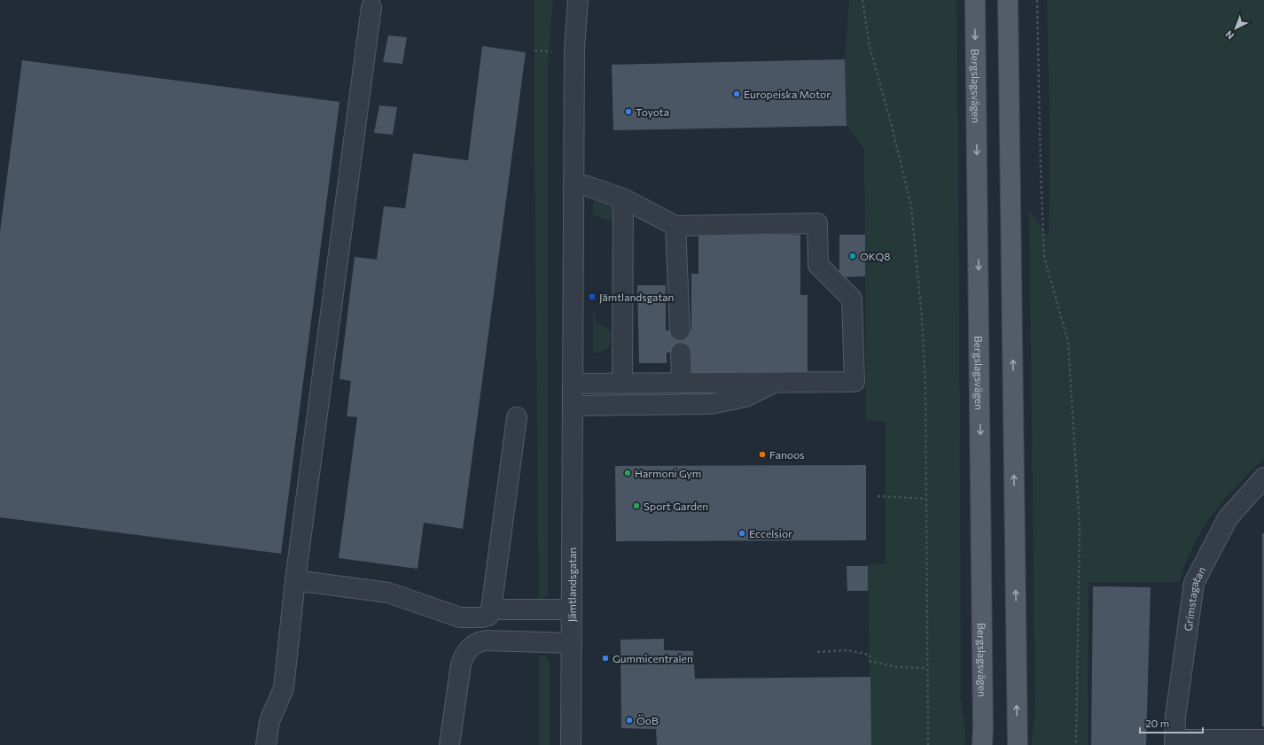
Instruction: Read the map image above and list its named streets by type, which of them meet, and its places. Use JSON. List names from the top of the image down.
{
  "streets": {
    "main road": ["Bergslagsvägen"],
    "street": ["Jämtlandsgatan", "Grimstagatan"]
  },
  "places": {
    "other": [
      "Europeiska Motor",
      "Toyota",
      "OKQ8",
      "Fanoos",
      "Harmoni Gym",
      "Sport Garden",
      "Eccelsior",
      "Gummicentralen",
      "ÖoB"
    ],
    "transit": ["Jämtlandsgatan"]
  },
  "scale_bar": "20 m",
  "north": "bottom left"
}
